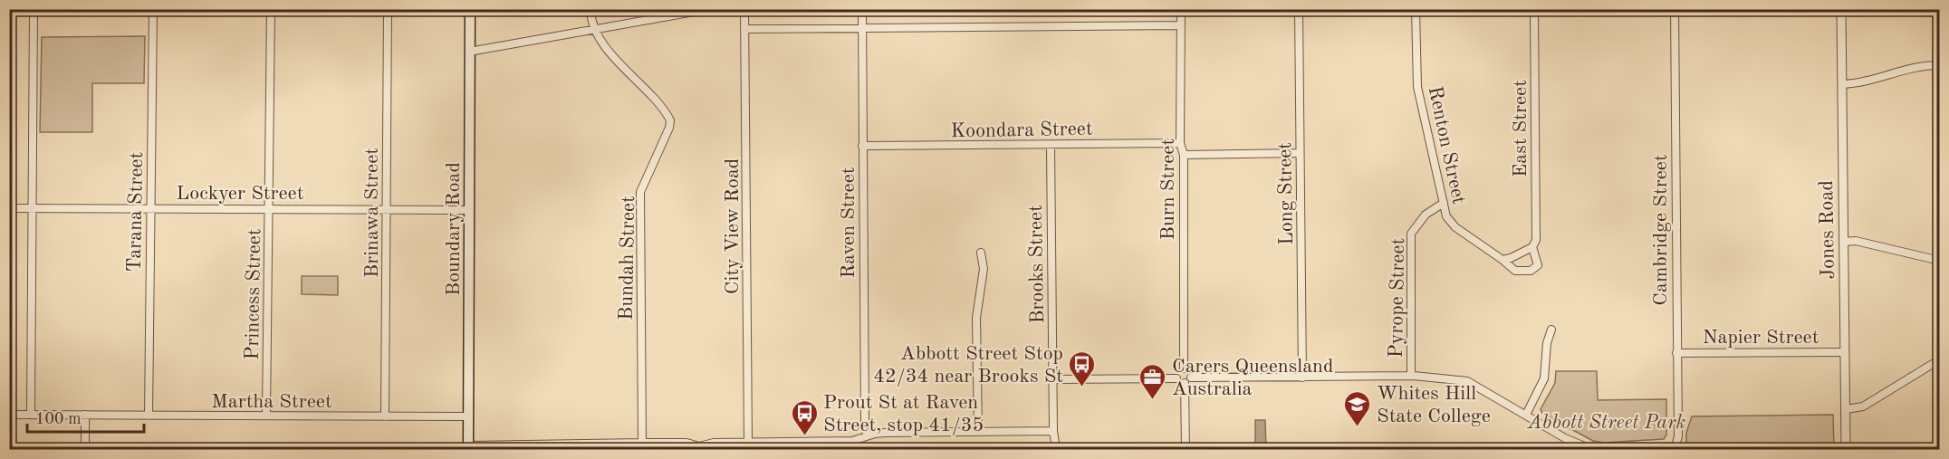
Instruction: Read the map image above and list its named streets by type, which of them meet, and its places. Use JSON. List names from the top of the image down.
{
  "streets": {
    "main road": ["Boundary Road"],
    "street": [
      "Koondara Street",
      "East Street",
      "Renton Street",
      "Burn Street",
      "Lockyer Street",
      "Long Street",
      "Tarana Street",
      "Brinawa Street",
      "Raven Street",
      "City View Road",
      "Cambridge Street",
      "Jones Road",
      "Bundah Street",
      "Brooks Street",
      "Princess Street",
      "Pyrope Street",
      "Napier Street",
      "Martha Street"
    ]
  },
  "crossings": [
    ["Koondara Street", "Burn Street"],
    ["Koondara Street", "Raven Street"],
    ["Koondara Street", "Brooks Street"],
    ["East Street", "Renton Street"],
    ["Renton Street", "Pyrope Street"],
    ["Lockyer Street", "Tarana Street"],
    ["Lockyer Street", "Brinawa Street"],
    ["Lockyer Street", "Boundary Road"],
    ["Lockyer Street", "Princess Street"],
    ["Tarana Street", "Martha Street"],
    ["Brinawa Street", "Martha Street"],
    ["Boundary Road", "Martha Street"],
    ["Cambridge Street", "Napier Street"],
    ["Jones Road", "Napier Street"],
    ["Princess Street", "Martha Street"]
  ],
  "parks": ["Abbott Street Park"],
  "places": {
    "bus stop": ["Abbott Street Stop 42/34 near Brooks St", "Prout St at Raven Street, stop 41/35"],
    "office": ["Carers Queensland Australia"],
    "school or university": ["Whites Hill State College"]
  },
  "scale_bar": "100 m"
}
